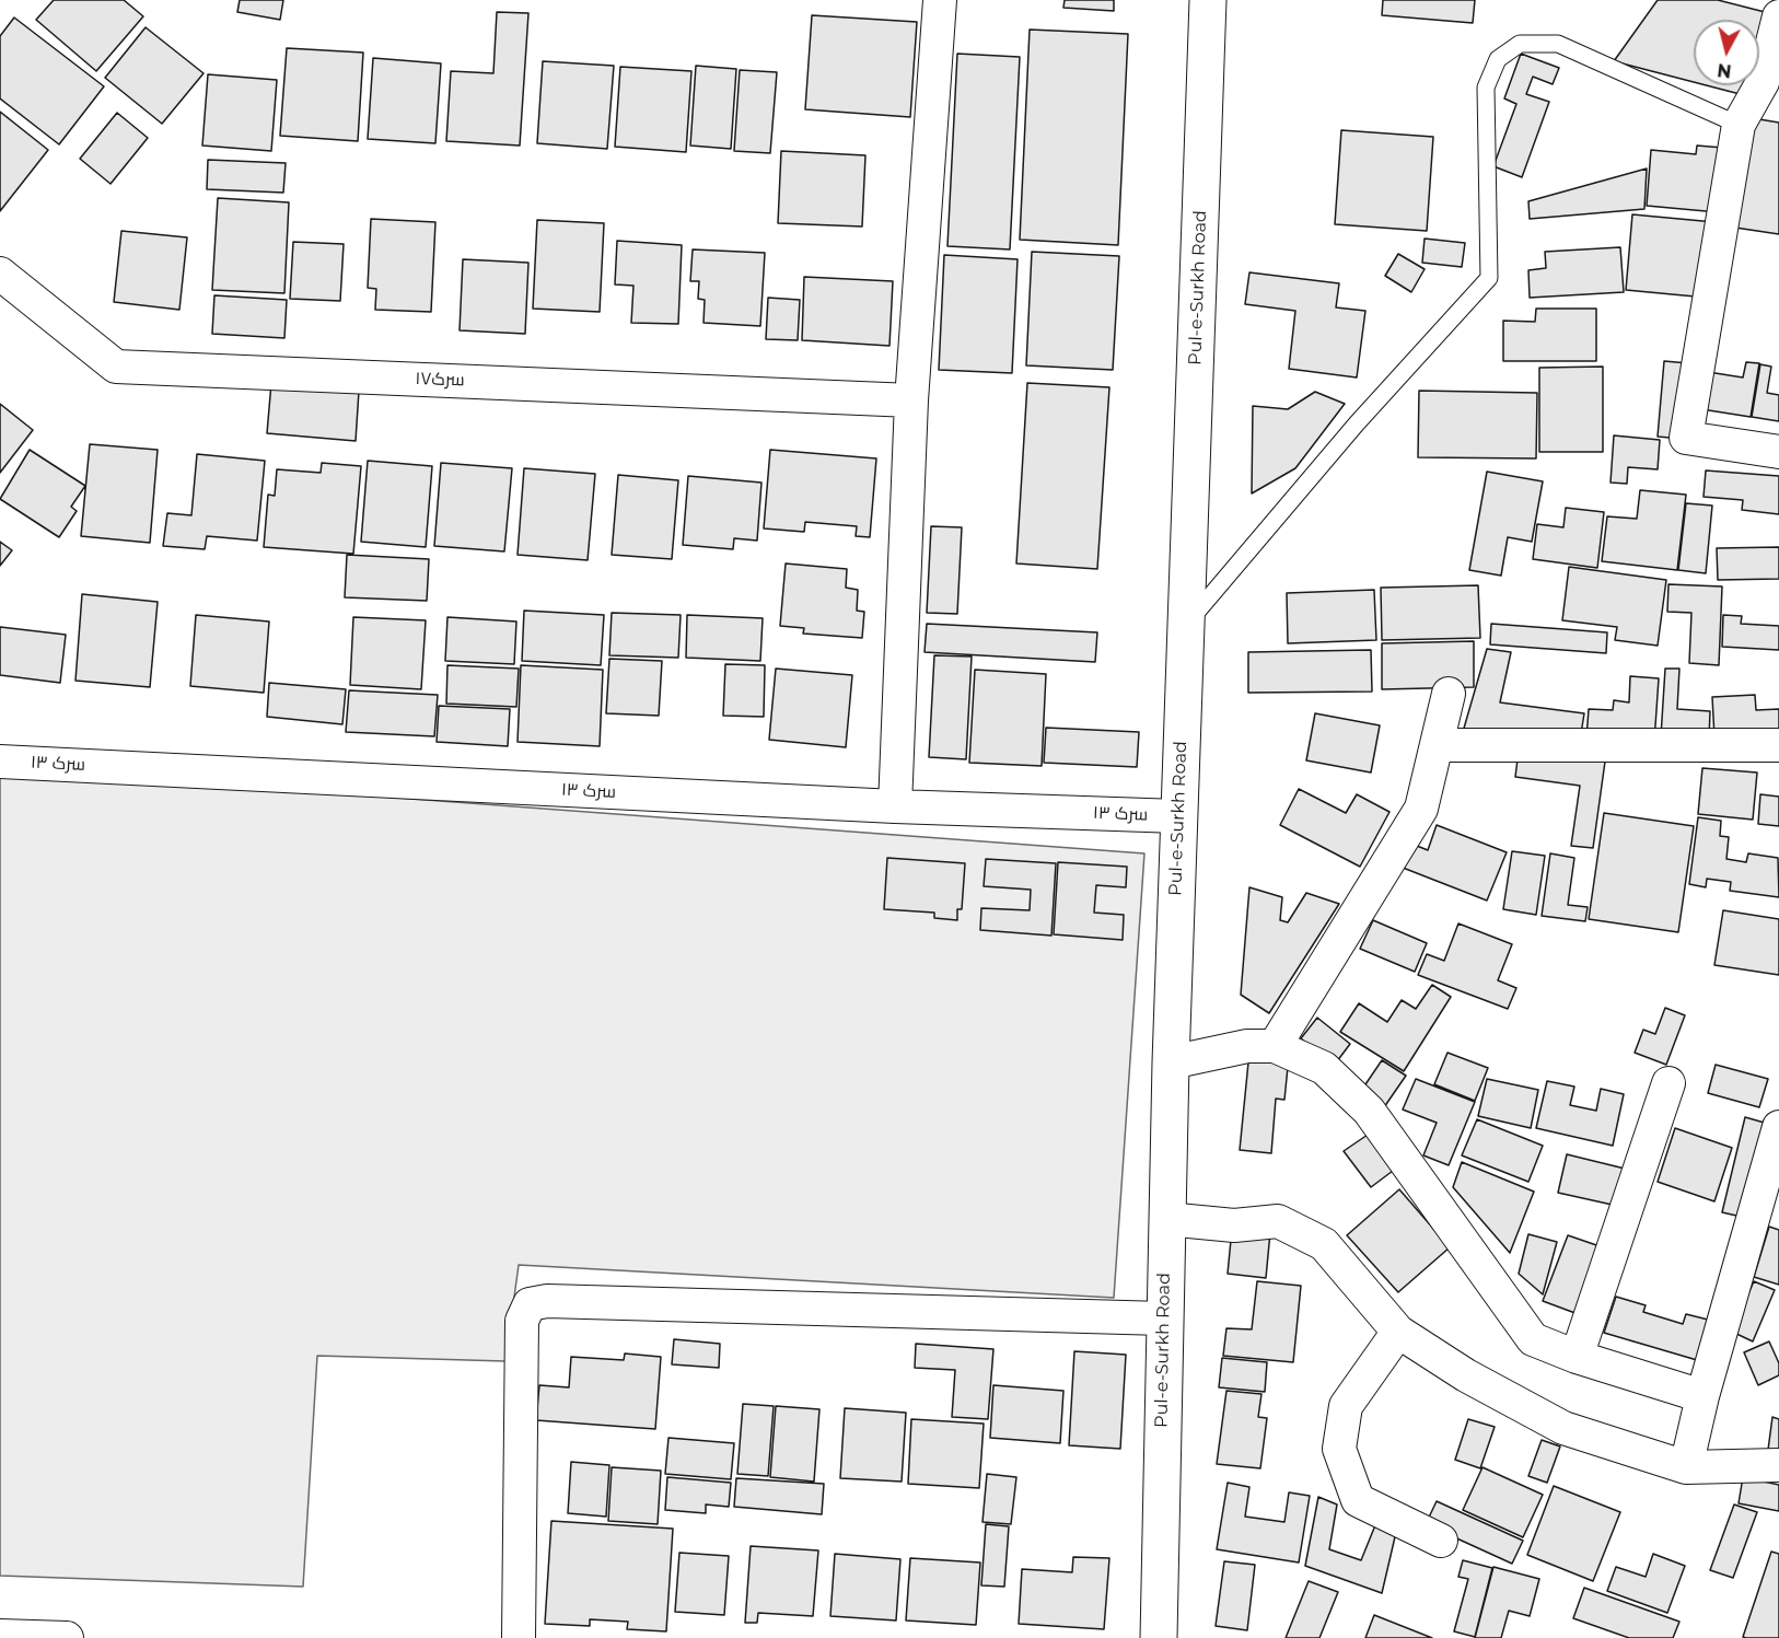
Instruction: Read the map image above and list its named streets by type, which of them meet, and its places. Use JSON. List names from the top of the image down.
{
  "streets": {
    "street": ["Pul-e-Surkh Road", "سرک۱۷", "سرک ۱۳"]
  },
  "crossings": [
    ["Pul-e-Surkh Road", "سرک ۱۳"]
  ],
  "north": "bottom"
}
